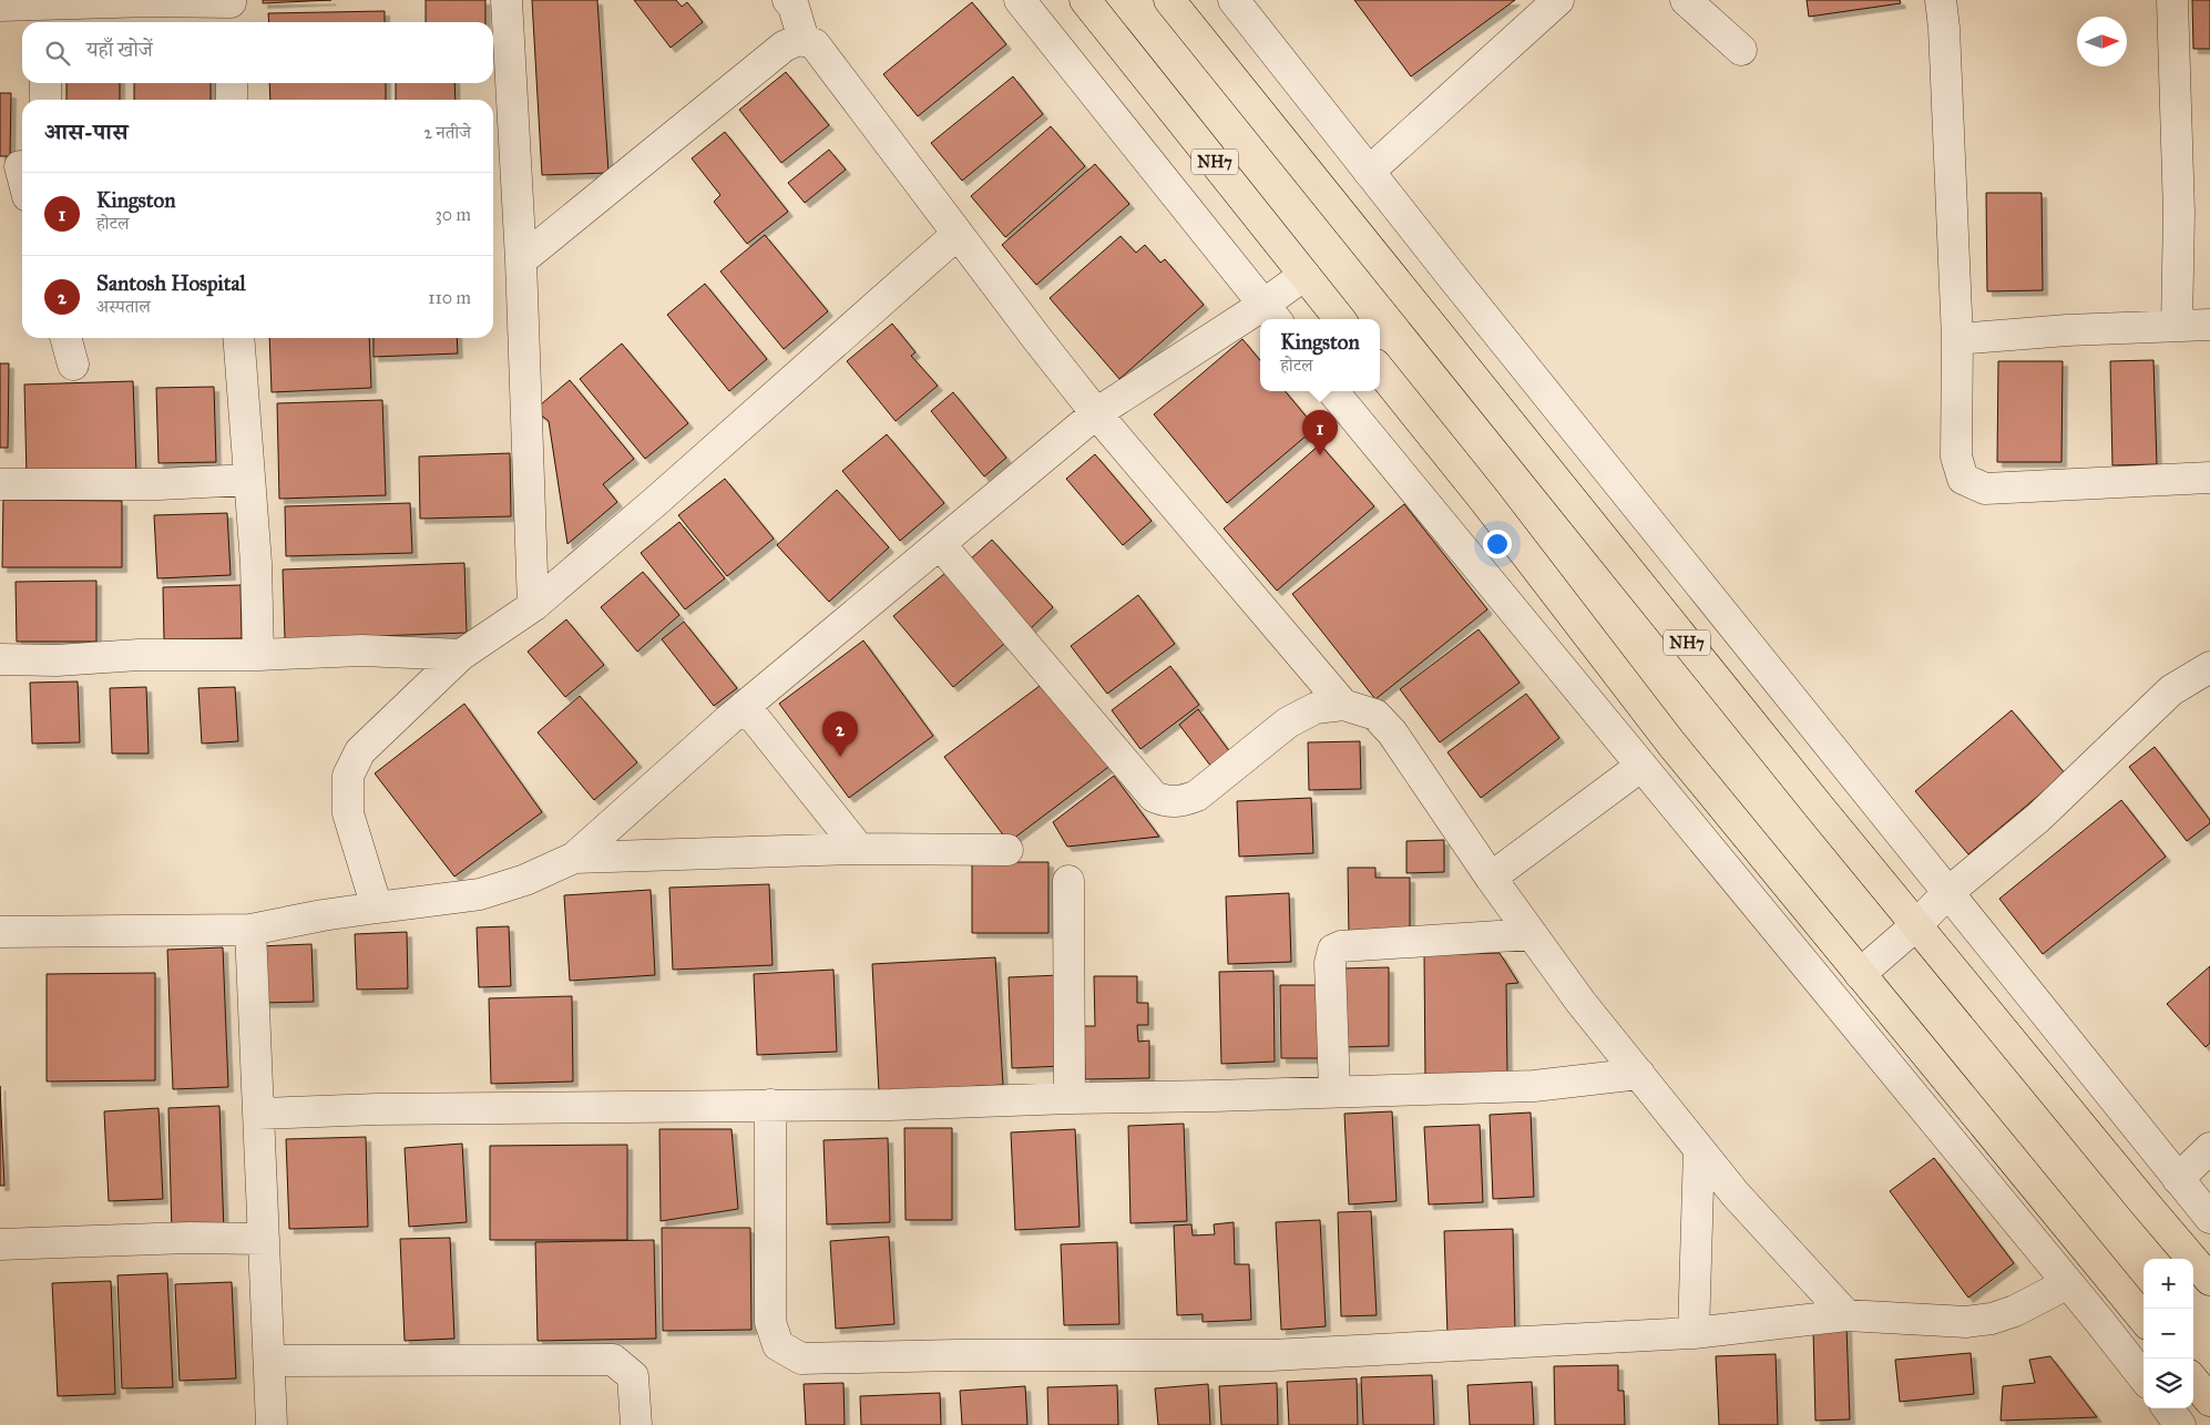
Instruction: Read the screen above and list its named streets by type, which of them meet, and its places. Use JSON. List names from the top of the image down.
{
  "streets": {
    "highway": ["NH7"]
  },
  "north": "right",
  "page": {
    "search": "यहाँ खोजें",
    "heading": ["आस-पास", "2 नतीजे"],
    "list": [
      {
        "mark": "1",
        "name": "Kingston",
        "note": "होटल",
        "value": "30 m"
      },
      {
        "mark": "2",
        "name": "Santosh Hospital",
        "note": "अस्पताल",
        "value": "110 m"
      }
    ],
    "popup": ["Kingston", "होटल"],
    "pins": ["1", "2"],
    "map_buttons": ["+", "−"]
  }
}
